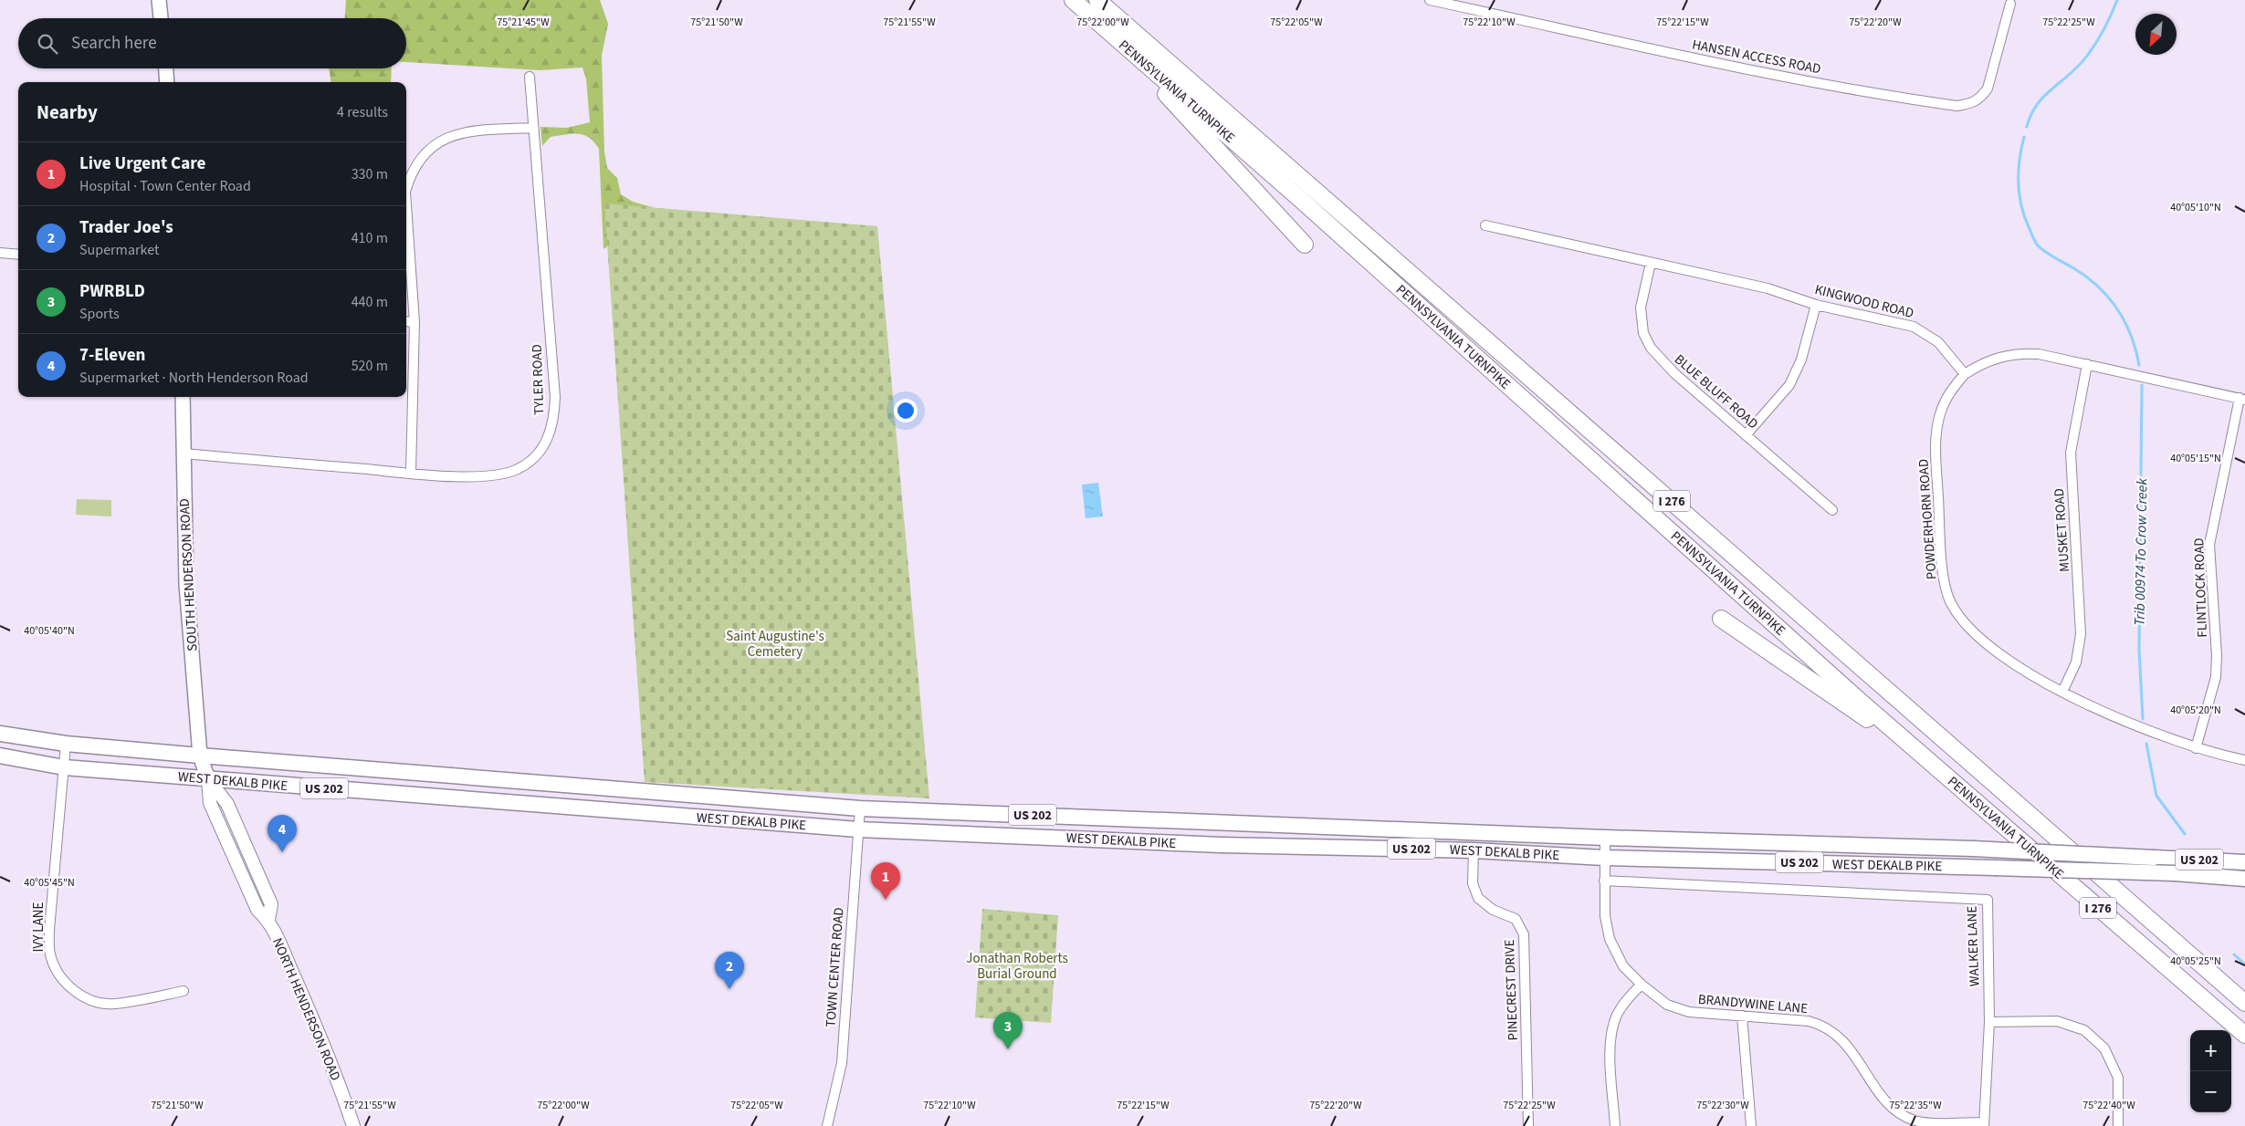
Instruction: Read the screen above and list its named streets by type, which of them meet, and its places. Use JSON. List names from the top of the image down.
{
  "streets": {
    "highway": [
      "PENNSYLVANIA TURNPIKE",
      "I 276",
      "WEST DEKALB PIKE",
      "US 202"
    ],
    "main road": ["SOUTH HENDERSON ROAD", "NORTH HENDERSON ROAD"],
    "street": [
      "HANSEN ACCESS ROAD",
      "KINGWOOD ROAD",
      "TYLER ROAD",
      "BLUE BLUFF ROAD",
      "POWDERHORN ROAD",
      "MUSKET ROAD",
      "FLINTLOCK ROAD",
      "IVY LANE",
      "WALKER LANE",
      "TOWN CENTER ROAD",
      "PINECREST DRIVE",
      "BRANDYWINE LANE"
    ]
  },
  "crossings": [
    ["KINGWOOD ROAD", "BLUE BLUFF ROAD"],
    ["KINGWOOD ROAD", "POWDERHORN ROAD"],
    ["TYLER ROAD", "SOUTH HENDERSON ROAD"],
    ["POWDERHORN ROAD", "MUSKET ROAD"],
    ["POWDERHORN ROAD", "FLINTLOCK ROAD"],
    ["SOUTH HENDERSON ROAD", "WEST DEKALB PIKE"],
    ["SOUTH HENDERSON ROAD", "NORTH HENDERSON ROAD"],
    ["WEST DEKALB PIKE", "IVY LANE"],
    ["WEST DEKALB PIKE", "TOWN CENTER ROAD"],
    ["WEST DEKALB PIKE", "PINECREST DRIVE"],
    ["WEST DEKALB PIKE", "BRANDYWINE LANE"],
    ["WEST DEKALB PIKE", "NORTH HENDERSON ROAD"],
    ["WALKER LANE", "BRANDYWINE LANE"]
  ],
  "water": ["Trib 00974 To Crow Creek"],
  "parks": ["Saint Augustine's Cemetery", "Jonathan Roberts Burial Ground"],
  "north": "bottom left",
  "page": {
    "search": "Search here",
    "heading": ["Nearby", "4 results"],
    "list": [
      {
        "mark": "1",
        "name": "Live Urgent Care",
        "note": "Hospital · Town Center Road",
        "value": "330 m"
      },
      {
        "mark": "2",
        "name": "Trader Joe's",
        "note": "Supermarket",
        "value": "410 m"
      },
      {
        "mark": "3",
        "name": "PWRBLD",
        "note": "Sports",
        "value": "440 m"
      },
      {
        "mark": "4",
        "name": "7-Eleven",
        "note": "Supermarket · North Henderson Road",
        "value": "520 m"
      }
    ],
    "pins": [
      "4",
      "1",
      "2",
      "3"
    ],
    "map_buttons": ["+", "−"]
  },
  "coordinates": [
    "75°21'55\"W",
    "75°22'05\"W",
    "75°22'15\"W",
    "75°21'45\"W",
    "75°21'50\"W",
    "75°22'00\"W",
    "75°22'10\"W",
    "75°22'20\"W",
    "75°22'25\"W",
    "40°05'10\"N",
    "40°05'15\"N",
    "40°05'40\"N",
    "40°05'20\"N",
    "40°05'45\"N",
    "40°05'25\"N",
    "75°22'30\"W",
    "75°22'35\"W",
    "75°22'40\"W"
  ]
}
